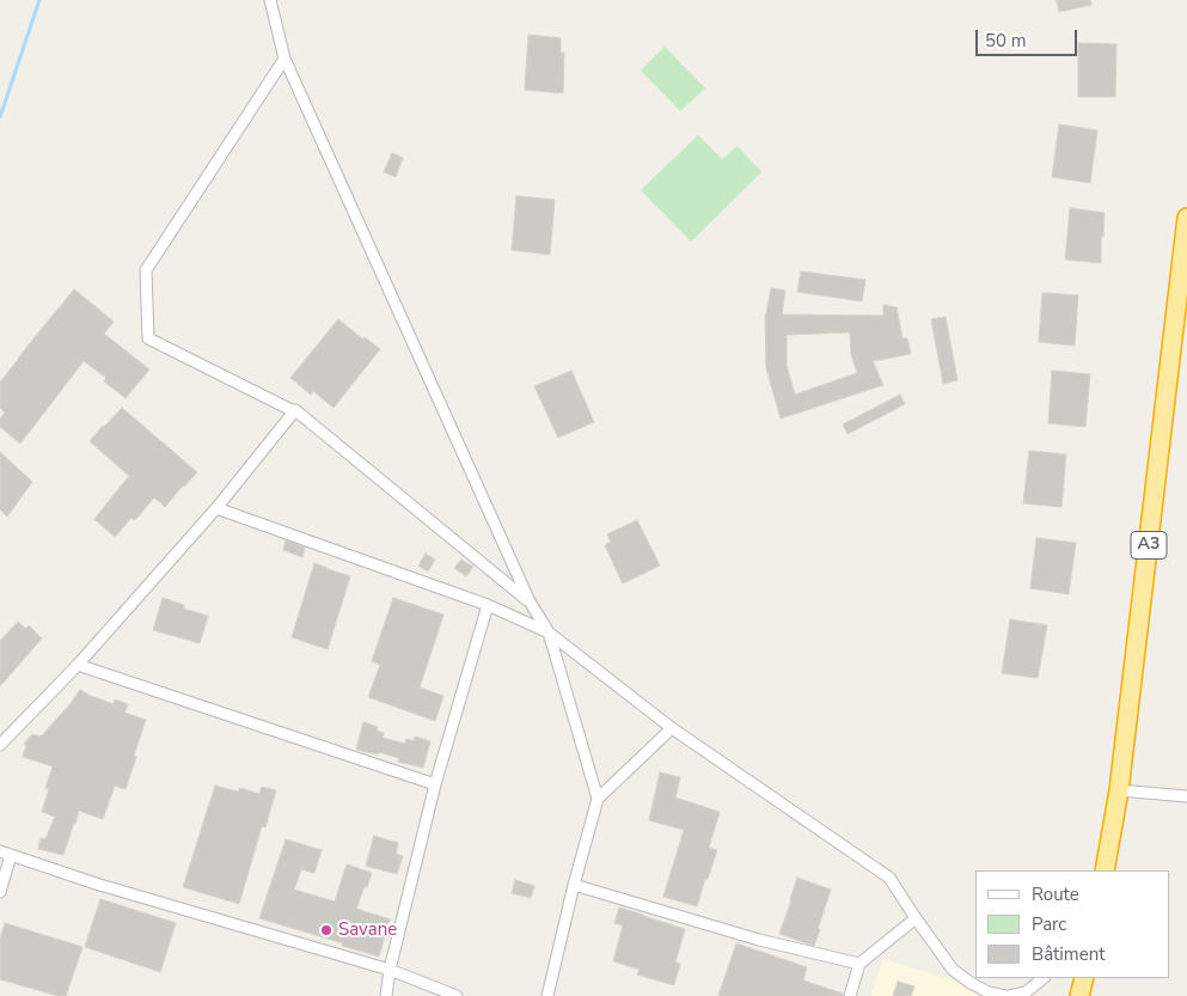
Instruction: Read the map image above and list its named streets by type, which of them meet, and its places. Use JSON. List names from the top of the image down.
{
  "streets": {
    "highway": ["A3"]
  },
  "places": ["Savane"],
  "legend": ["Route", "Parc", "Bâtiment"],
  "scale_bar": "50 m"
}
